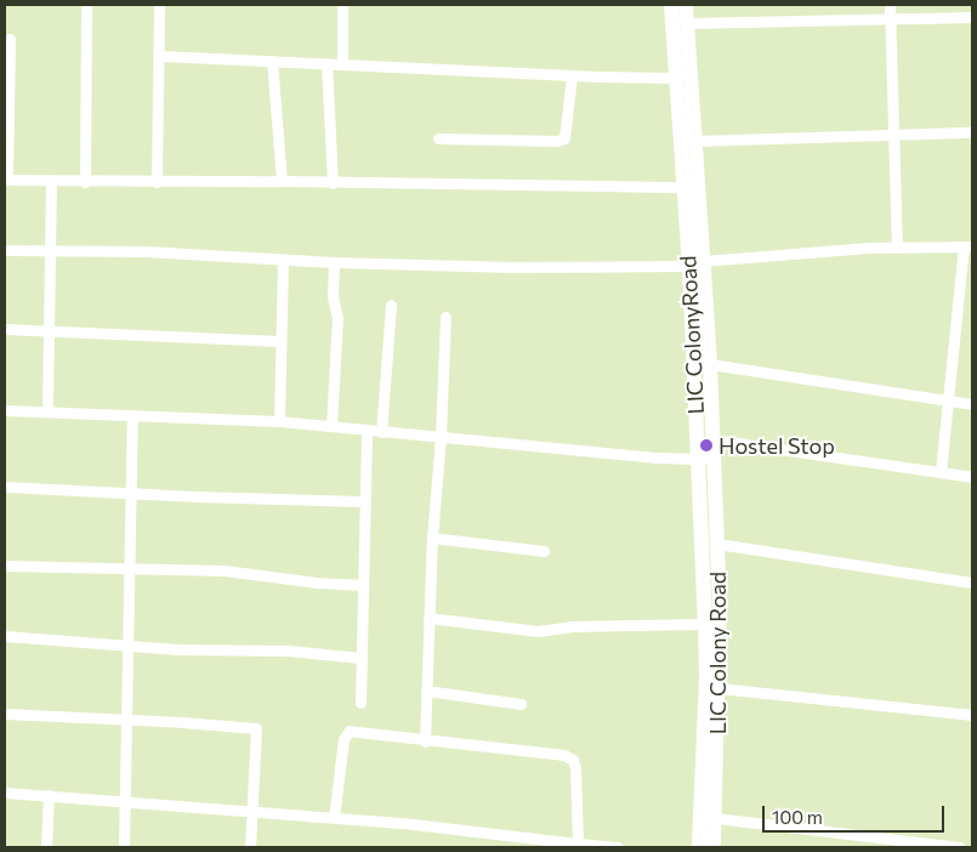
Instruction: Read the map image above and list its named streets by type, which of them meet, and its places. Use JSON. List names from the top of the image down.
{
  "streets": {
    "main road": ["LIC ColonyRoad", "LIC Colony Road"]
  },
  "crossings": [
    ["LIC ColonyRoad", "LIC Colony Road"]
  ],
  "places": ["Hostel Stop"],
  "scale_bar": "100 m"
}
